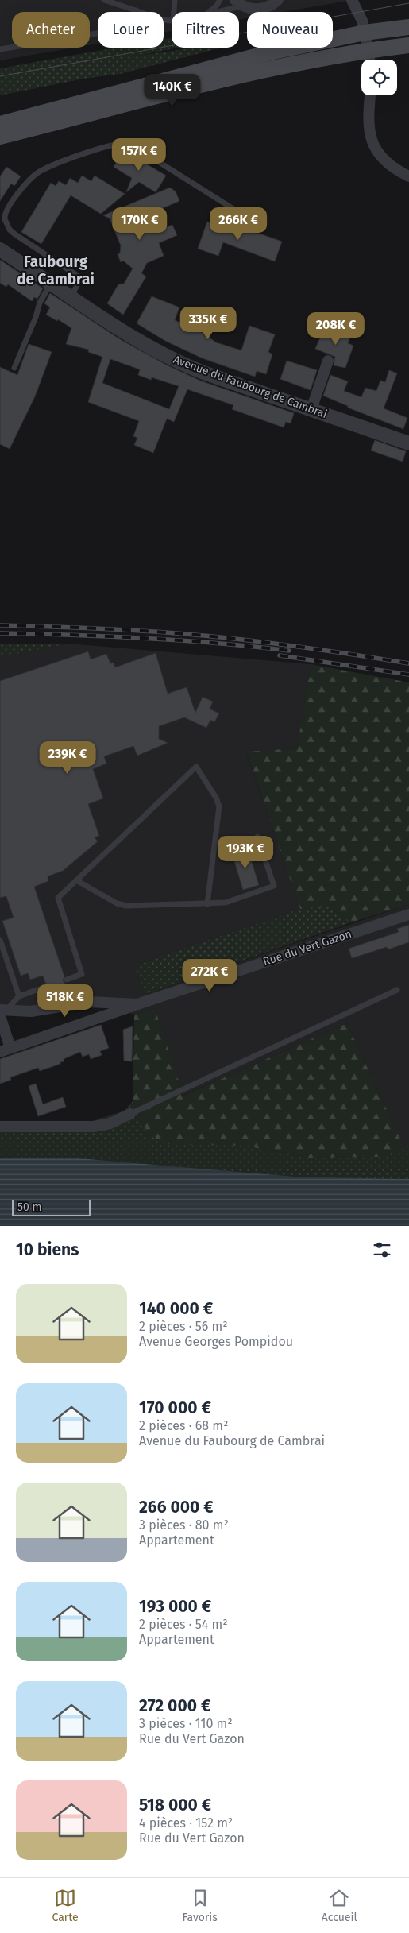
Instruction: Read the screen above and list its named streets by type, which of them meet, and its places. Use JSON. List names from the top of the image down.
{
  "streets": {
    "street": ["Avenue du Faubourg de Cambrai", "Rue du Vert Gazon"]
  },
  "districts": ["Faubourg de Cambrai"],
  "scale_bar": "50 m",
  "page": {
    "chip": [
      "Acheter",
      "Louer",
      "Filtres",
      "Nouveau"
    ],
    "price": [
      "140K €",
      "157K €",
      "170K €",
      "266K €",
      "335K €",
      "208K €",
      "239K €",
      "193K €",
      "272K €",
      "518K €"
    ],
    "scale": "50 m",
    "heading": "10 biens",
    "list": [
      {
        "name": "140 000 €",
        "note": "2 pièces · 56 m² · Avenue Georges Pompidou"
      },
      {
        "name": "170 000 €",
        "note": "2 pièces · 68 m² · Avenue du Faubourg de Cambrai"
      },
      {
        "name": "266 000 €",
        "note": "3 pièces · 80 m² · Appartement"
      },
      {
        "name": "193 000 €",
        "note": "2 pièces · 54 m² · Appartement"
      },
      {
        "name": "272 000 €",
        "note": "3 pièces · 110 m² · Rue du Vert Gazon"
      },
      {
        "name": "518 000 €",
        "note": "4 pièces · 152 m² · Rue du Vert Gazon"
      }
    ],
    "tabs": ["Carte", "Favoris", "Accueil"]
  }
}
